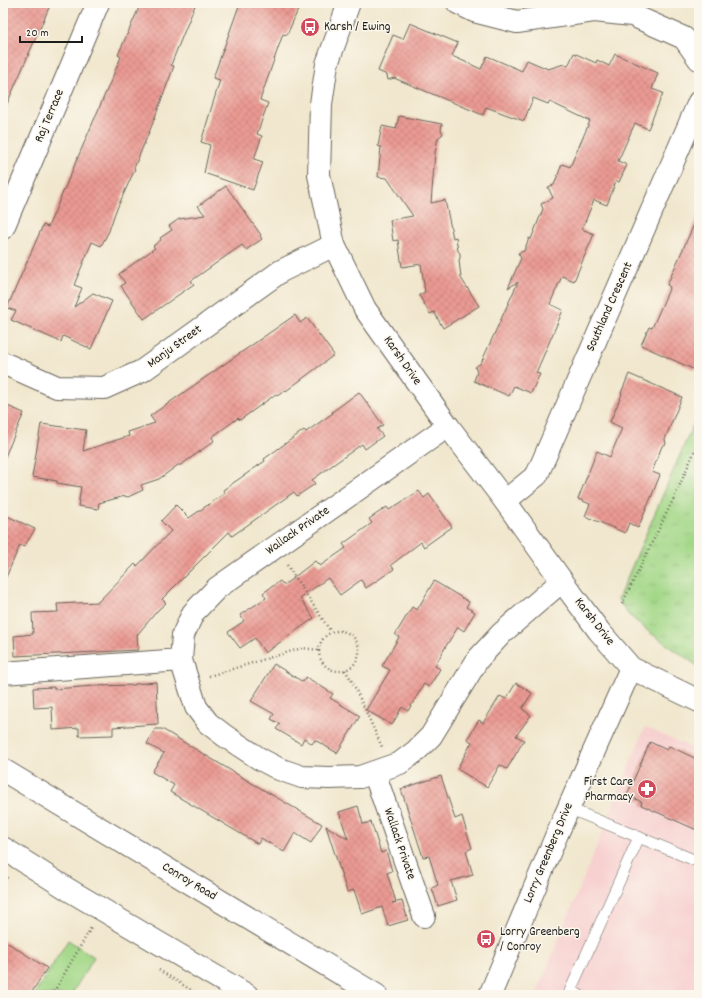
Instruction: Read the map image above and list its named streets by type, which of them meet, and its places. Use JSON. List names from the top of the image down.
{
  "streets": {
    "street": [
      "Raj Terrace",
      "Southland Crescent",
      "Manju Street",
      "Karsh Drive",
      "Wallack Private",
      "Lorry Greenberg Drive",
      "Conroy Road"
    ]
  },
  "crossings": [
    ["Southland Crescent", "Karsh Drive"],
    ["Manju Street", "Karsh Drive"],
    ["Karsh Drive", "Wallack Private"],
    ["Karsh Drive", "Lorry Greenberg Drive"]
  ],
  "places": {
    "bus stop": ["Karsh / Ewing", "Lorry Greenberg / Conroy"],
    "pharmacy": ["First Care Pharmacy"]
  },
  "scale_bar": "20 m"
}
